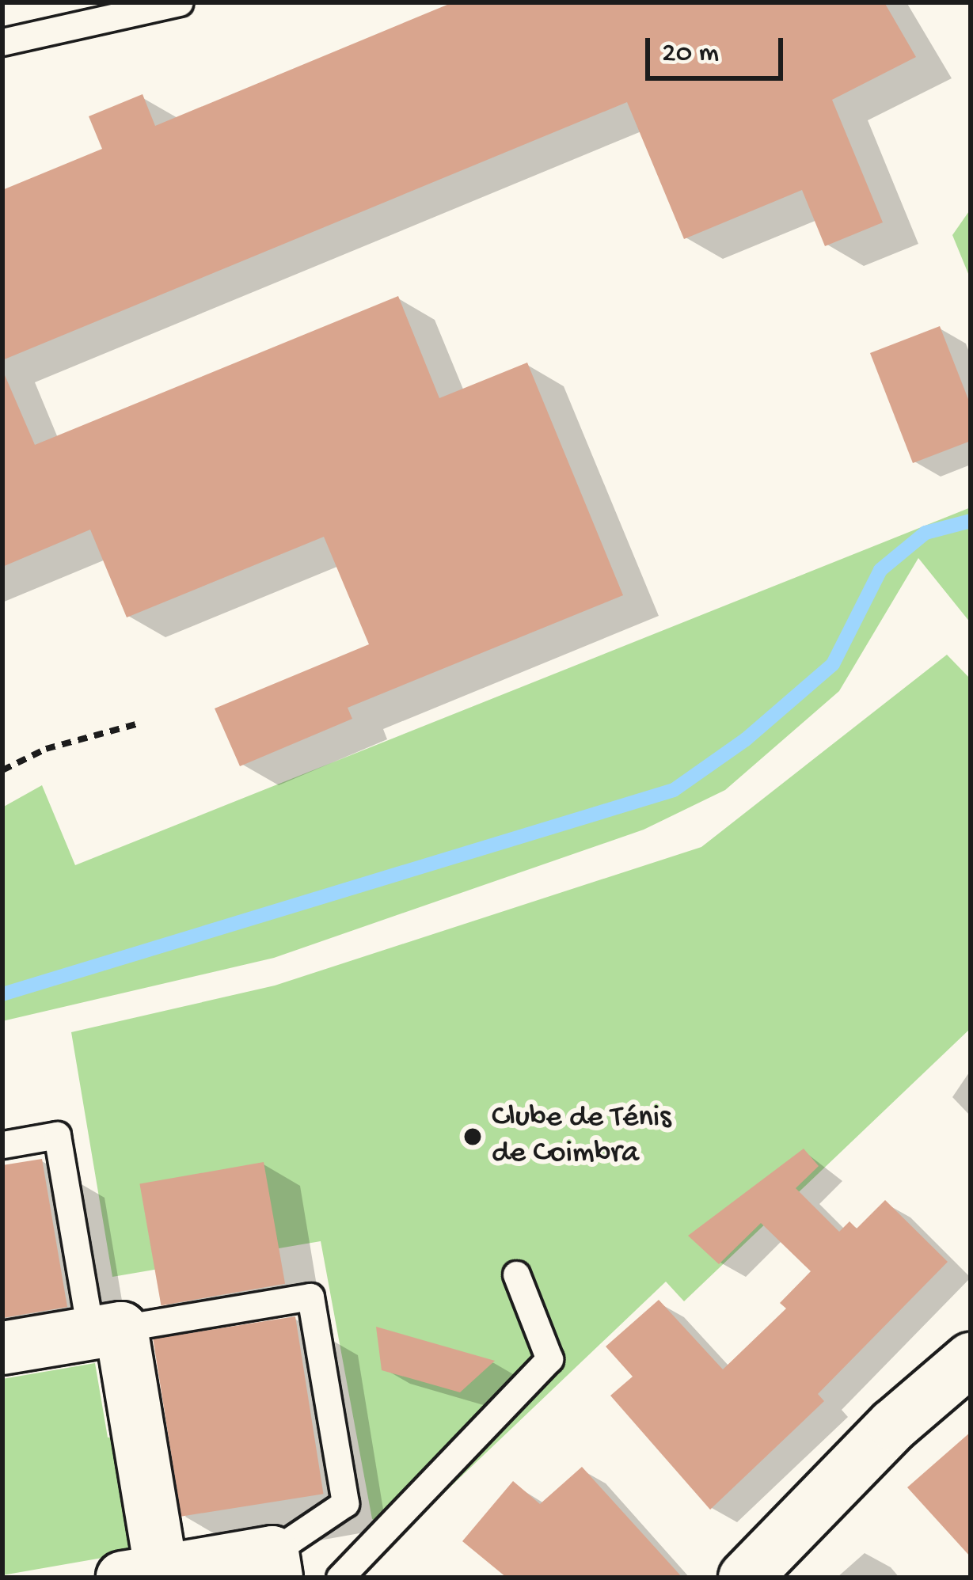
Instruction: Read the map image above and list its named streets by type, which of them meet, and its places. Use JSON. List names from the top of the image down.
{
  "places": ["Clube de Ténis de Coimbra"],
  "scale_bar": "20 m"
}
